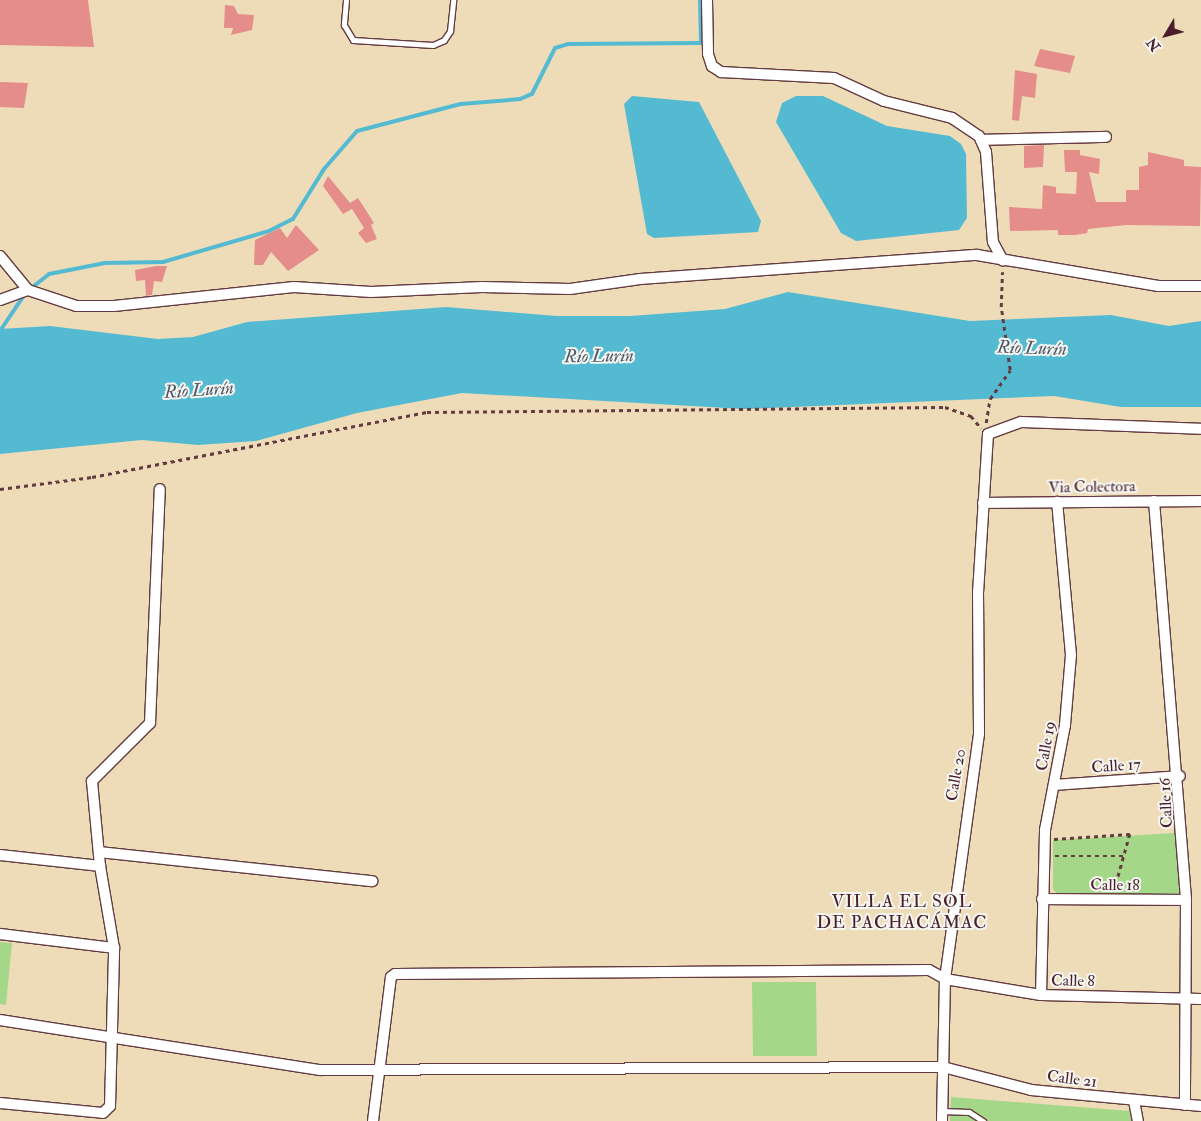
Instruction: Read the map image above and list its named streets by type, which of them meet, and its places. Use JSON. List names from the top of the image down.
{
  "streets": {
    "street": [
      "Via Colectora",
      "Calle 19",
      "Calle 17",
      "Calle 20",
      "Calle 16",
      "Calle 18",
      "Calle 8",
      "Calle 21"
    ]
  },
  "crossings": [
    ["Via Colectora", "Calle 19"],
    ["Via Colectora", "Calle 20"],
    ["Via Colectora", "Calle 16"],
    ["Calle 19", "Calle 17"],
    ["Calle 19", "Calle 18"],
    ["Calle 19", "Calle 8"],
    ["Calle 17", "Calle 16"],
    ["Calle 20", "Calle 8"],
    ["Calle 20", "Calle 21"],
    ["Calle 16", "Calle 18"],
    ["Calle 16", "Calle 8"],
    ["Calle 16", "Calle 21"],
    ["Calle 8", "Calle 21"]
  ],
  "districts": ["VILLA EL SOL DE PACHACÁMAC"],
  "water": ["Río Lurín"],
  "north": "bottom left"
}
